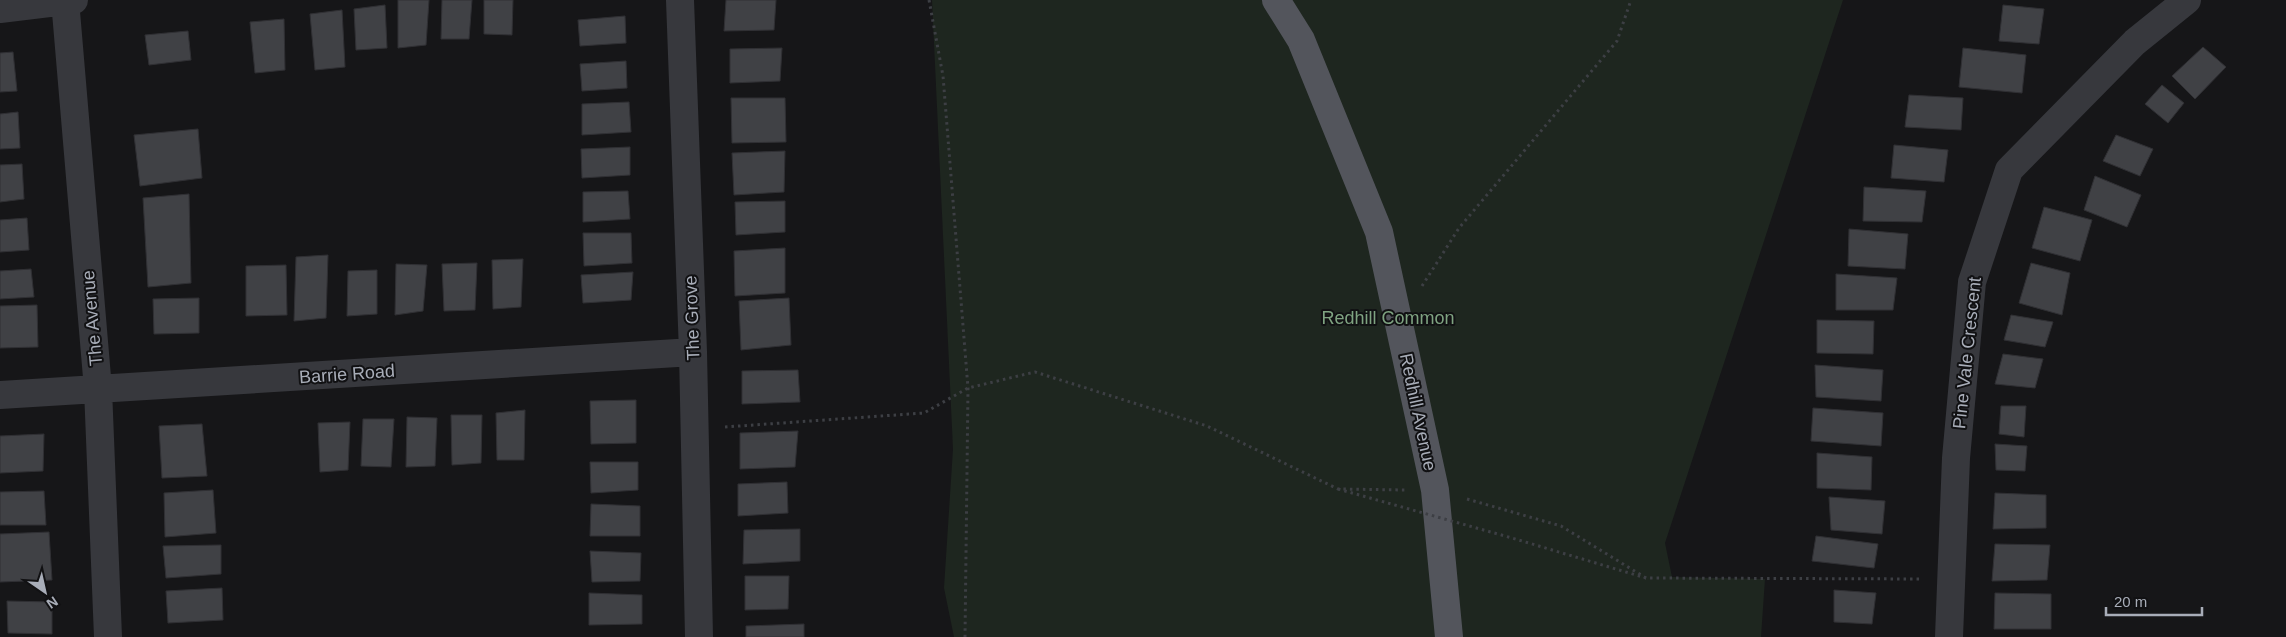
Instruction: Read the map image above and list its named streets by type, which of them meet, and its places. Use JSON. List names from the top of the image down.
{
  "streets": {
    "main road": ["Redhill Avenue"],
    "street": [
      "The Avenue",
      "The Grove",
      "Pine Vale Crescent",
      "Barrie Road"
    ]
  },
  "crossings": [
    ["The Avenue", "Barrie Road"],
    ["The Grove", "Barrie Road"]
  ],
  "parks": ["Redhill Common"],
  "scale_bar": "20 m",
  "north": "bottom right"
}
